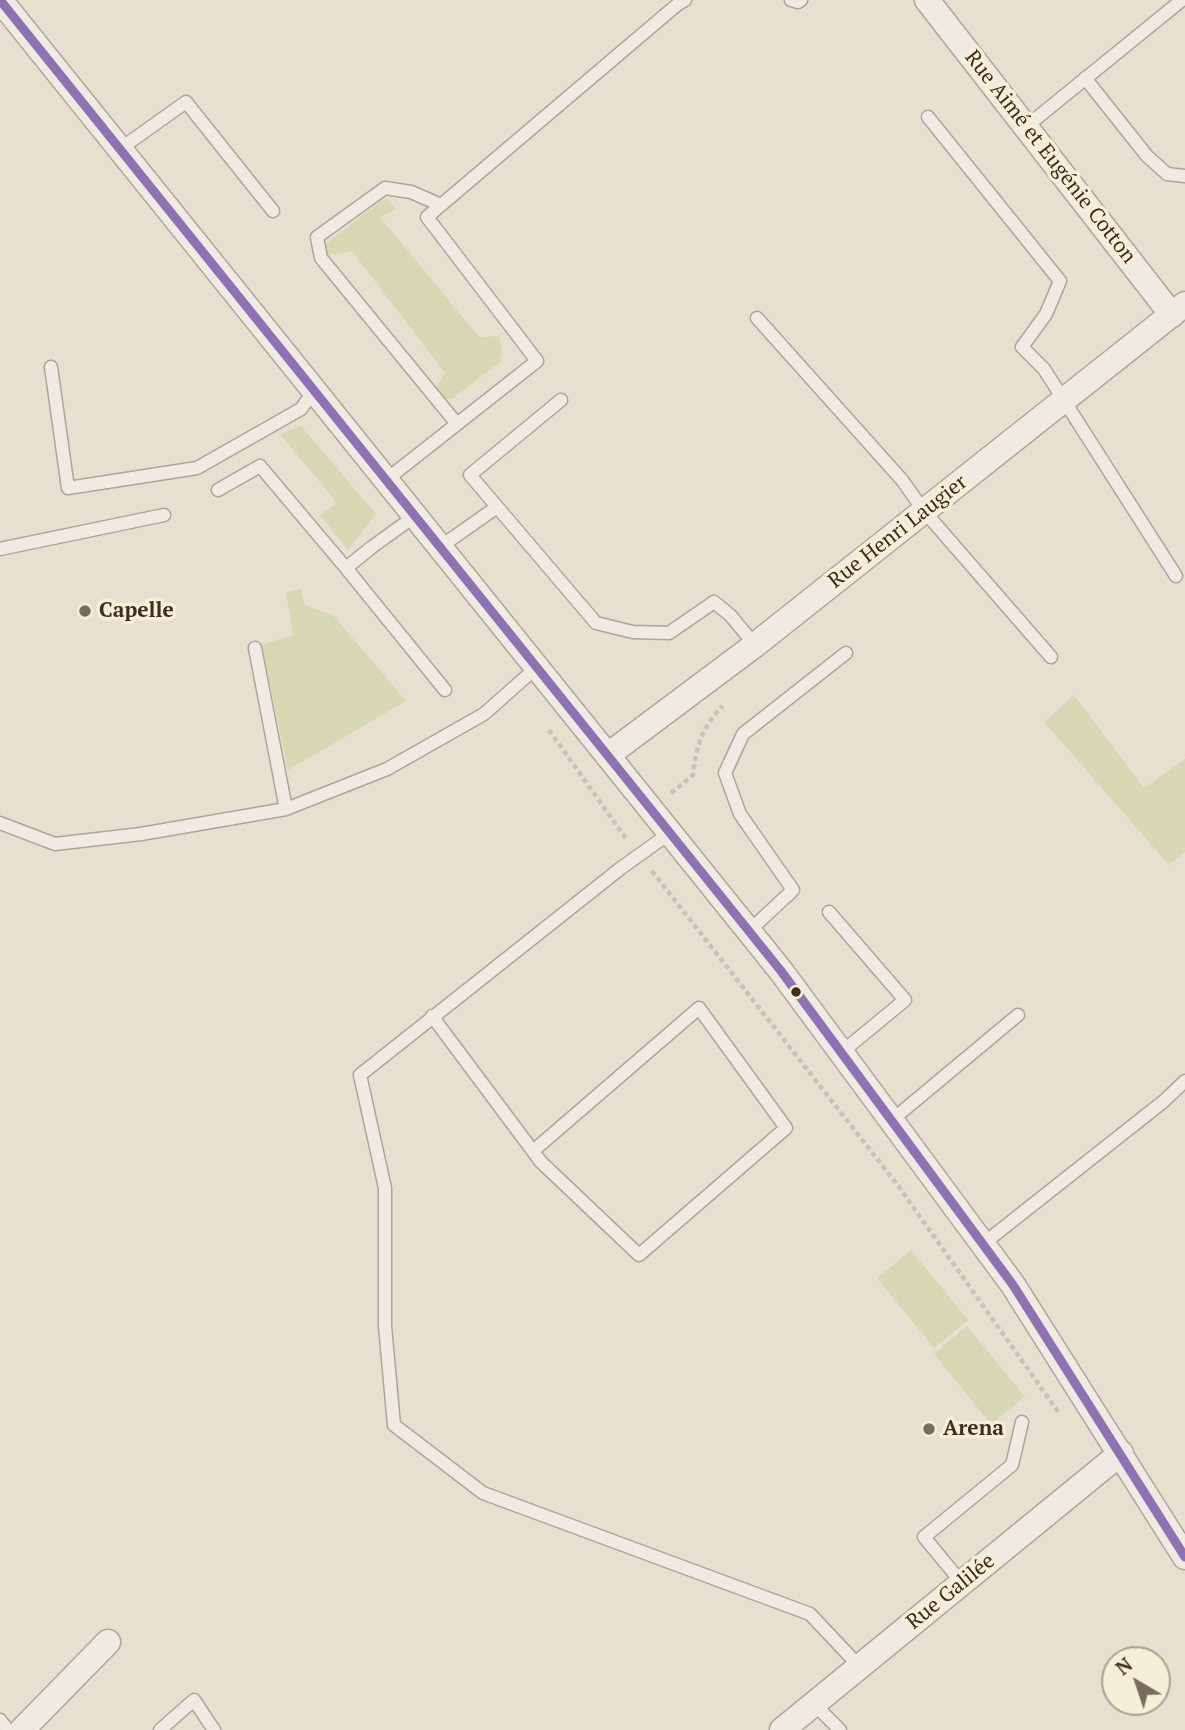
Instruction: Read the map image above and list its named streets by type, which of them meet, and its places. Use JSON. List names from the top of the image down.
{
  "streets": {
    "street": ["Rue Aimé et Eugénie Cotton", "Rue Henri Laugier", "Rue Galilée"]
  },
  "crossings": [
    ["Rue Aimé et Eugénie Cotton", "Rue Henri Laugier"]
  ],
  "places": ["Capelle", "Arena"],
  "north": "top left"
}
